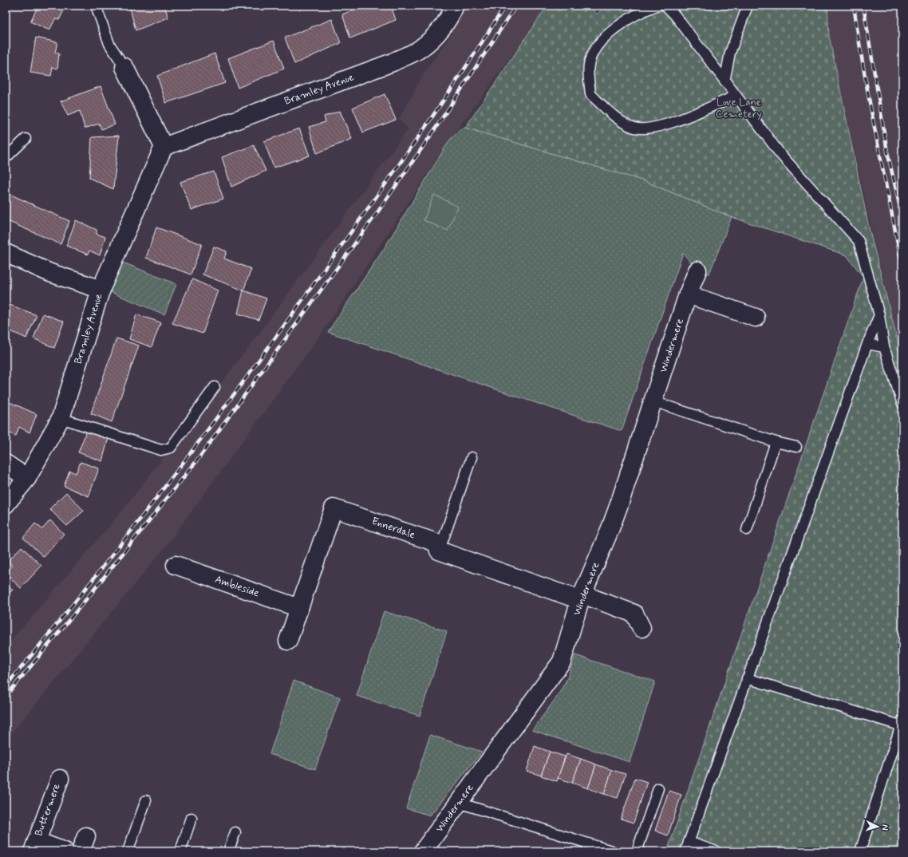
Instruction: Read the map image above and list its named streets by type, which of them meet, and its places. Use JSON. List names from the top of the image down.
{
  "streets": {
    "street": [
      "Bramley Avenue",
      "Windermere",
      "Ennerdale",
      "Ambleside",
      "Buttermere"
    ]
  },
  "crossings": [
    ["Windermere", "Ennerdale"],
    ["Ennerdale", "Ambleside"]
  ],
  "parks": ["Love Lane Cemetery"],
  "north": "right"
}
